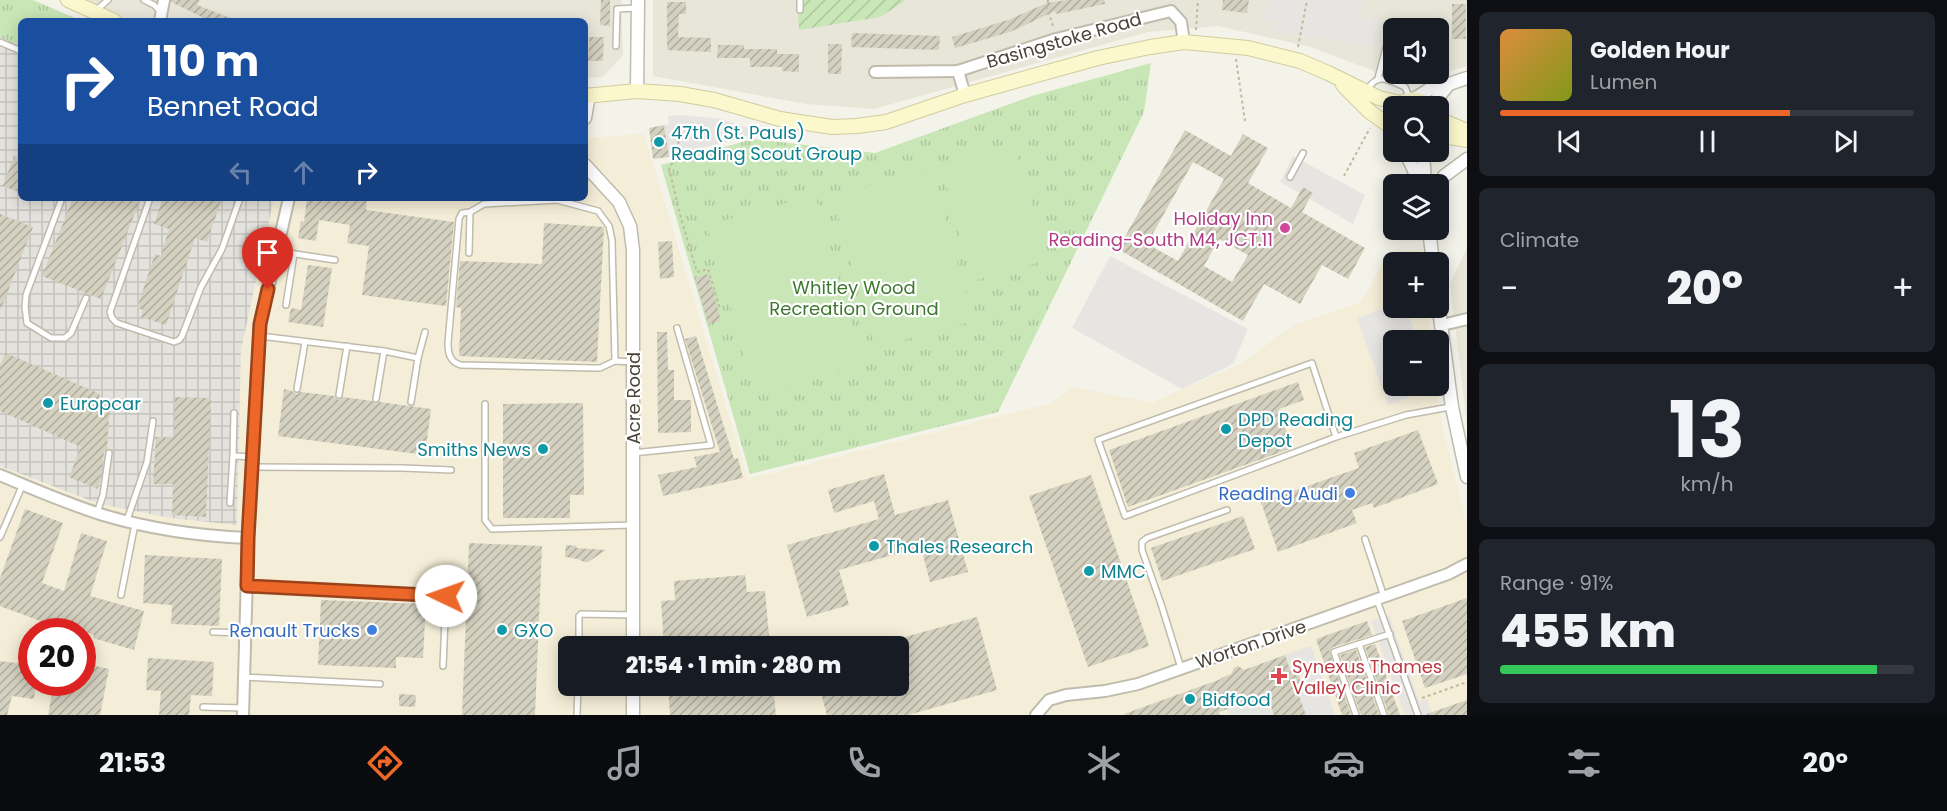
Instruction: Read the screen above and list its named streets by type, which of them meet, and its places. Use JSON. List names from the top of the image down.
{
  "streets": {
    "main road": ["Basingstoke Road"],
    "street": ["Acre Road", "Worton Drive"]
  },
  "parks": ["Whitley Wood Recreation Ground"],
  "places": {
    "other": [
      "47th (St. Pauls) Reading Scout Group",
      "Holiday Inn Reading-South M4, JCT.11",
      "Europcar",
      "DPD Reading Depot",
      "Smiths News",
      "Reading Audi",
      "Thales Research",
      "MMC",
      "Renault Trucks",
      "GXO",
      "Bidfood"
    ],
    "health": ["Synexus Thames Valley Clinic"]
  },
  "page": {
    "map_buttons": ["+", "−"],
    "turn": ["110 m", "Bennet Road"],
    "song": ["Golden Hour", "Lumen"],
    "tile": [
      "Climate",
      ["13", "km/h"],
      ["Range · 91%", "455 km"]
    ],
    "heat": ["−", "20°", "+"],
    "limit": "20",
    "trip": "21:54 · 1 min · 280 m",
    "tabs": ["21:53", "20°"]
  }
}
